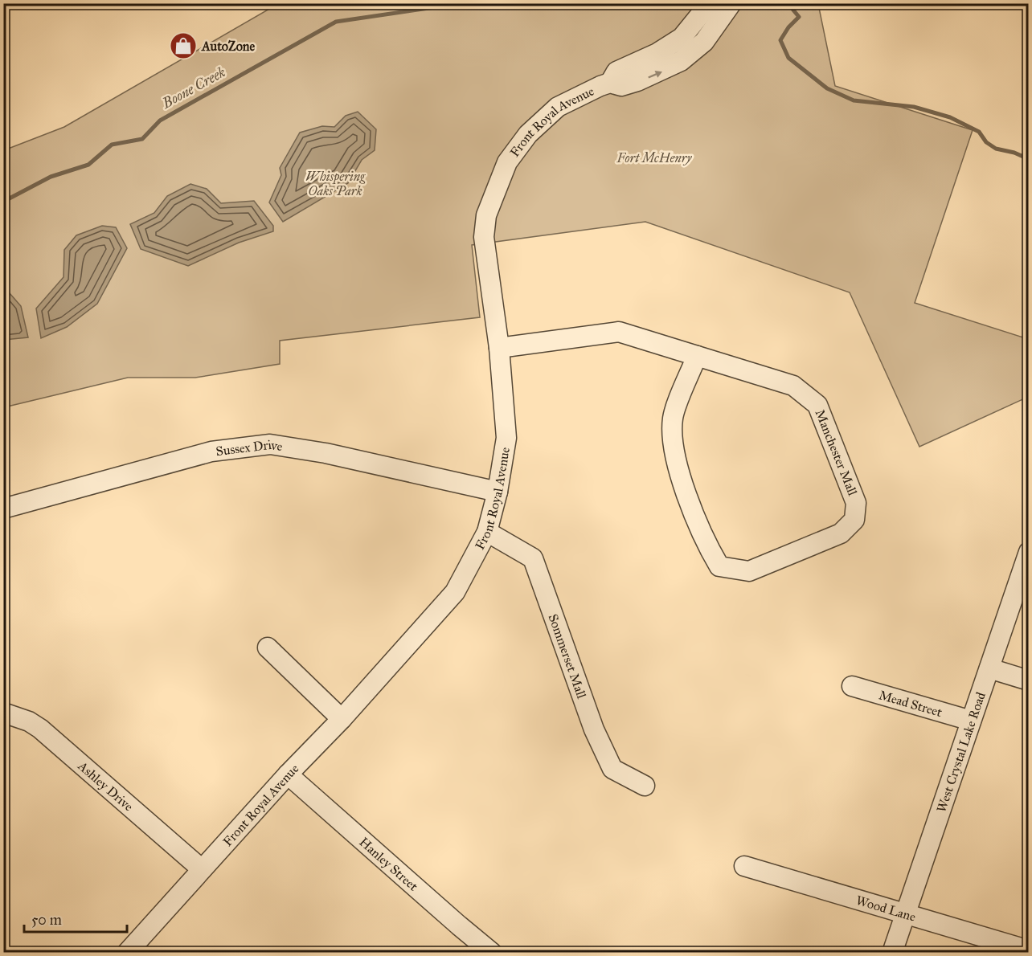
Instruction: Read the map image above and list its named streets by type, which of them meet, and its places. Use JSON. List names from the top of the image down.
{
  "streets": {
    "street": [
      "Front Royal Avenue",
      "Sussex Drive",
      "Manchester Mall",
      "Sommerset Mall",
      "Mead Street",
      "West Crystal Lake Road",
      "Ashley Drive",
      "Hanley Street",
      "Wood Lane"
    ]
  },
  "crossings": [
    ["Front Royal Avenue", "Sussex Drive"],
    ["Front Royal Avenue", "Manchester Mall"],
    ["Front Royal Avenue", "Sommerset Mall"],
    ["Front Royal Avenue", "Ashley Drive"],
    ["Front Royal Avenue", "Hanley Street"],
    ["Mead Street", "West Crystal Lake Road"],
    ["West Crystal Lake Road", "Wood Lane"]
  ],
  "water": ["Boone Creek"],
  "parks": ["Fort McHenry", "Whispering Oaks Park"],
  "places": {
    "shop": ["AutoZone"]
  },
  "scale_bar": "50 m"
}
